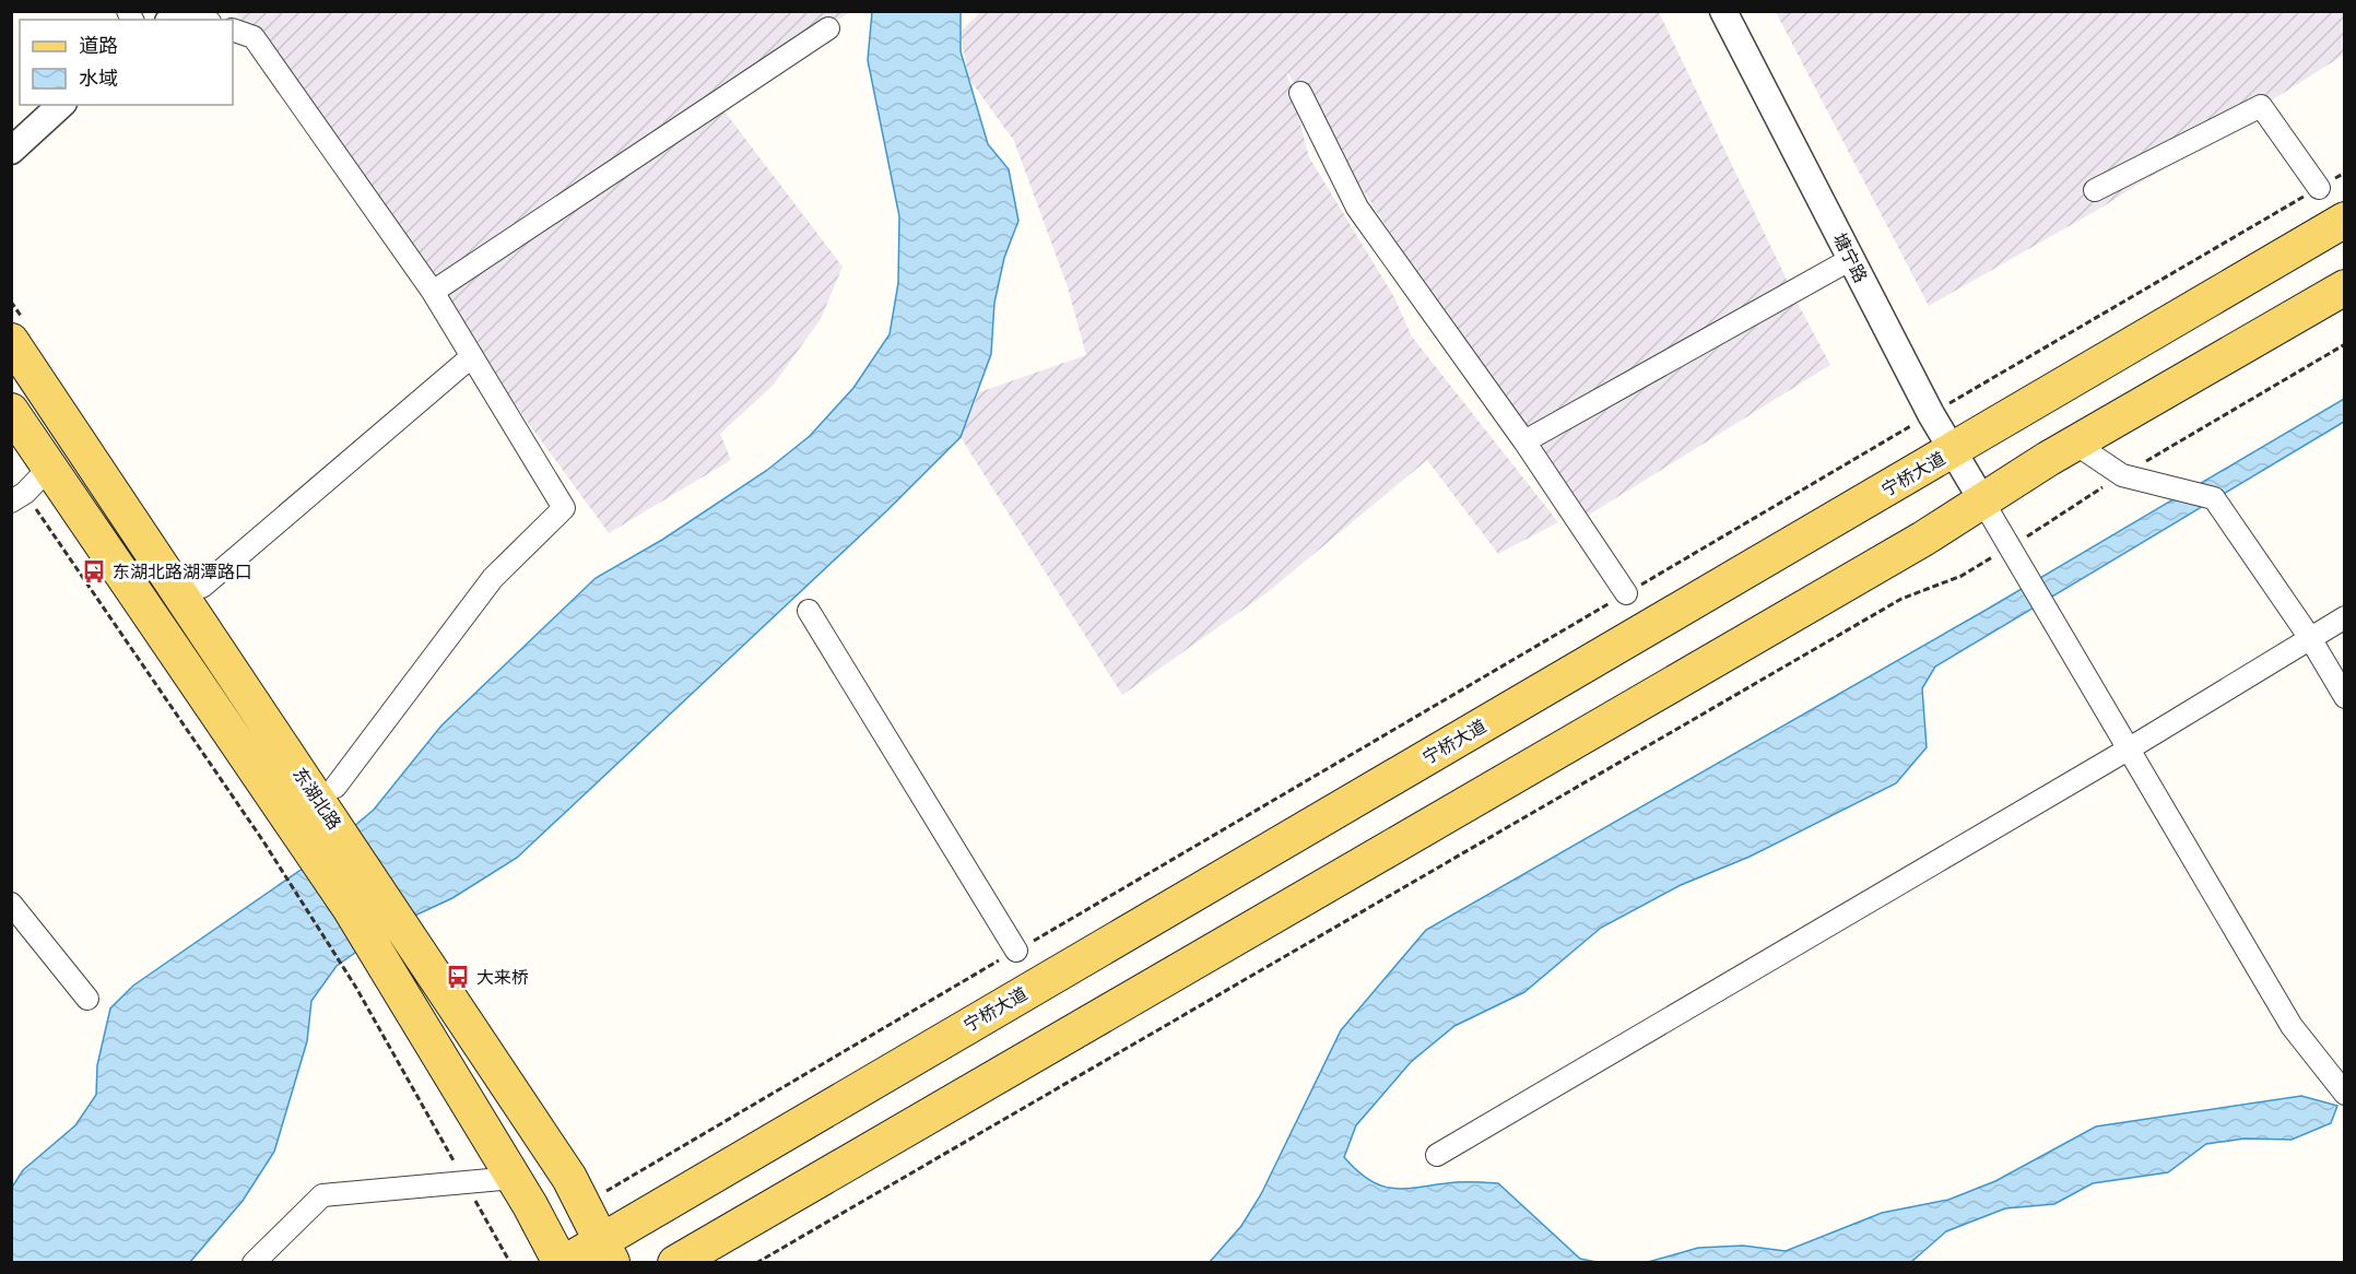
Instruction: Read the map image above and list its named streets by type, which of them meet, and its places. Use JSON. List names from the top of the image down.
{
  "streets": {
    "main road": ["宁桥大道", "东湖北路"],
    "street": ["塘宁路"]
  },
  "crossings": [
    ["塘宁路", "宁桥大道"],
    ["宁桥大道", "东湖北路"]
  ],
  "places": {
    "bus stop": ["东湖北路湖潭路口", "大来桥"]
  },
  "legend": ["道路", "水域"]
}
